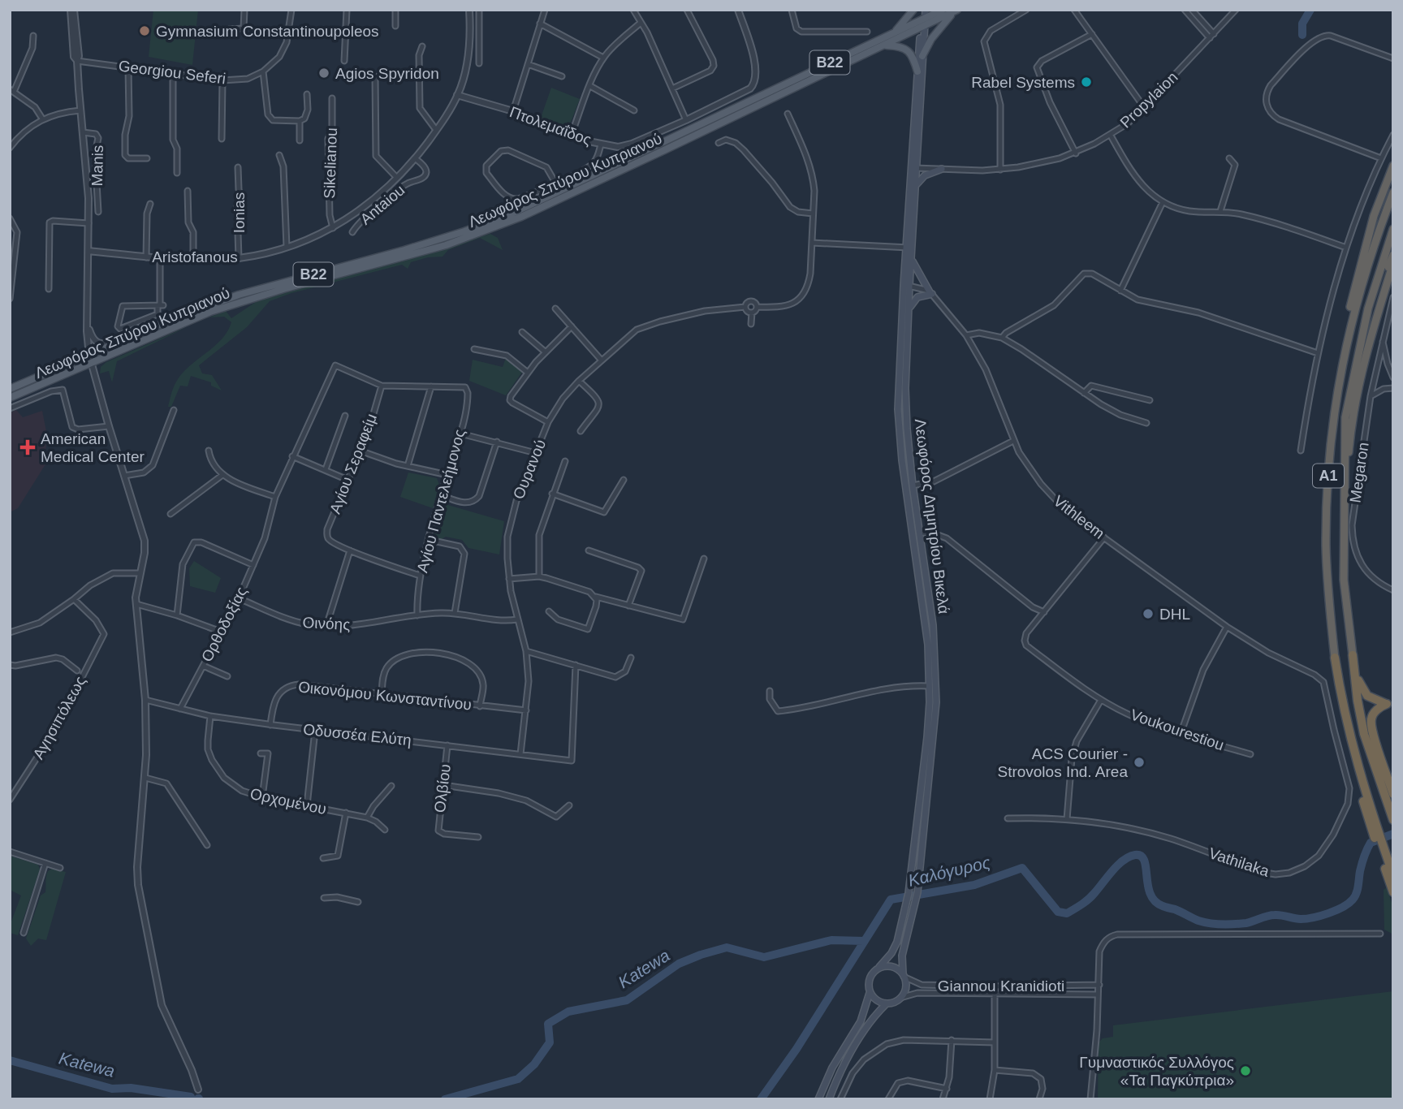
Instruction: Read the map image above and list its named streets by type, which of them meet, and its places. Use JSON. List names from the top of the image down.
{
  "streets": {
    "highway": ["A1"],
    "main road": ["B22", "Λεωφόρος Σπύρου Κυπριανού", "Λεωφόρος Δημητρίου Βικελά"],
    "street": [
      "Georgiou Seferi",
      "Propylaion",
      "Πτολεμαΐδος",
      "Sikelianou",
      "Manis",
      "Antaiou",
      "Ionias",
      "Aristofanous",
      "Αγίου Σεραφείμ",
      "Ουρανού",
      "Megaron",
      "Αγίου Παντελεήμονος",
      "Vithleem",
      "Οινόης",
      "Ορθοδοξίας",
      "Οικονόμου Κωνσταντίνου",
      "Αγησιπόλεως",
      "Voukourestiou",
      "Οδυσσέα Ελύτη",
      "Ολβίου",
      "Ορχομένου",
      "Vathilaka",
      "Giannou Kranidioti"
    ]
  },
  "crossings": [
    ["Propylaion", "Λεωφόρος Δημητρίου Βικελά"],
    ["Πτολεμαΐδος", "Aristofanous"],
    ["Sikelianou", "Aristofanous"],
    ["Λεωφόρος Σπύρου Κυπριανού", "Λεωφόρος Δημητρίου Βικελά"],
    ["Antaiou", "Aristofanous"],
    ["Ionias", "Aristofanous"],
    ["Αγίου Σεραφείμ", "Ορθοδοξίας"],
    ["Ουρανού", "Οινόης"],
    ["Ουρανού", "Οικονόμου Κωνσταντίνου"],
    ["Ουρανού", "Οδυσσέα Ελύτη"],
    ["Αγίου Παντελεήμονος", "Οινόης"],
    ["Λεωφόρος Δημητρίου Βικελά", "Giannou Kranidioti"],
    ["Vithleem", "Vathilaka"],
    ["Οινόης", "Ορθοδοξίας"],
    ["Ορθοδοξίας", "Οδυσσέα Ελύτη"],
    ["Οικονόμου Κωνσταντίνου", "Οδυσσέα Ελύτη"],
    ["Οδυσσέα Ελύτη", "Ολβίου"],
    ["Οδυσσέα Ελύτη", "Ορχομένου"]
  ],
  "water": ["Καλόγυρος", "Katewa"],
  "places": {
    "other": [
      "Gymnasium Constantinoupoleos",
      "Agios Spyridon",
      "Rabel Systems",
      "DHL",
      "ACS Courier - Strovolos Ind. Area",
      "Γυμναστικός Συλλόγος «Τα Παγκύπρια»"
    ],
    "health": ["American Medical Center"]
  }
}
